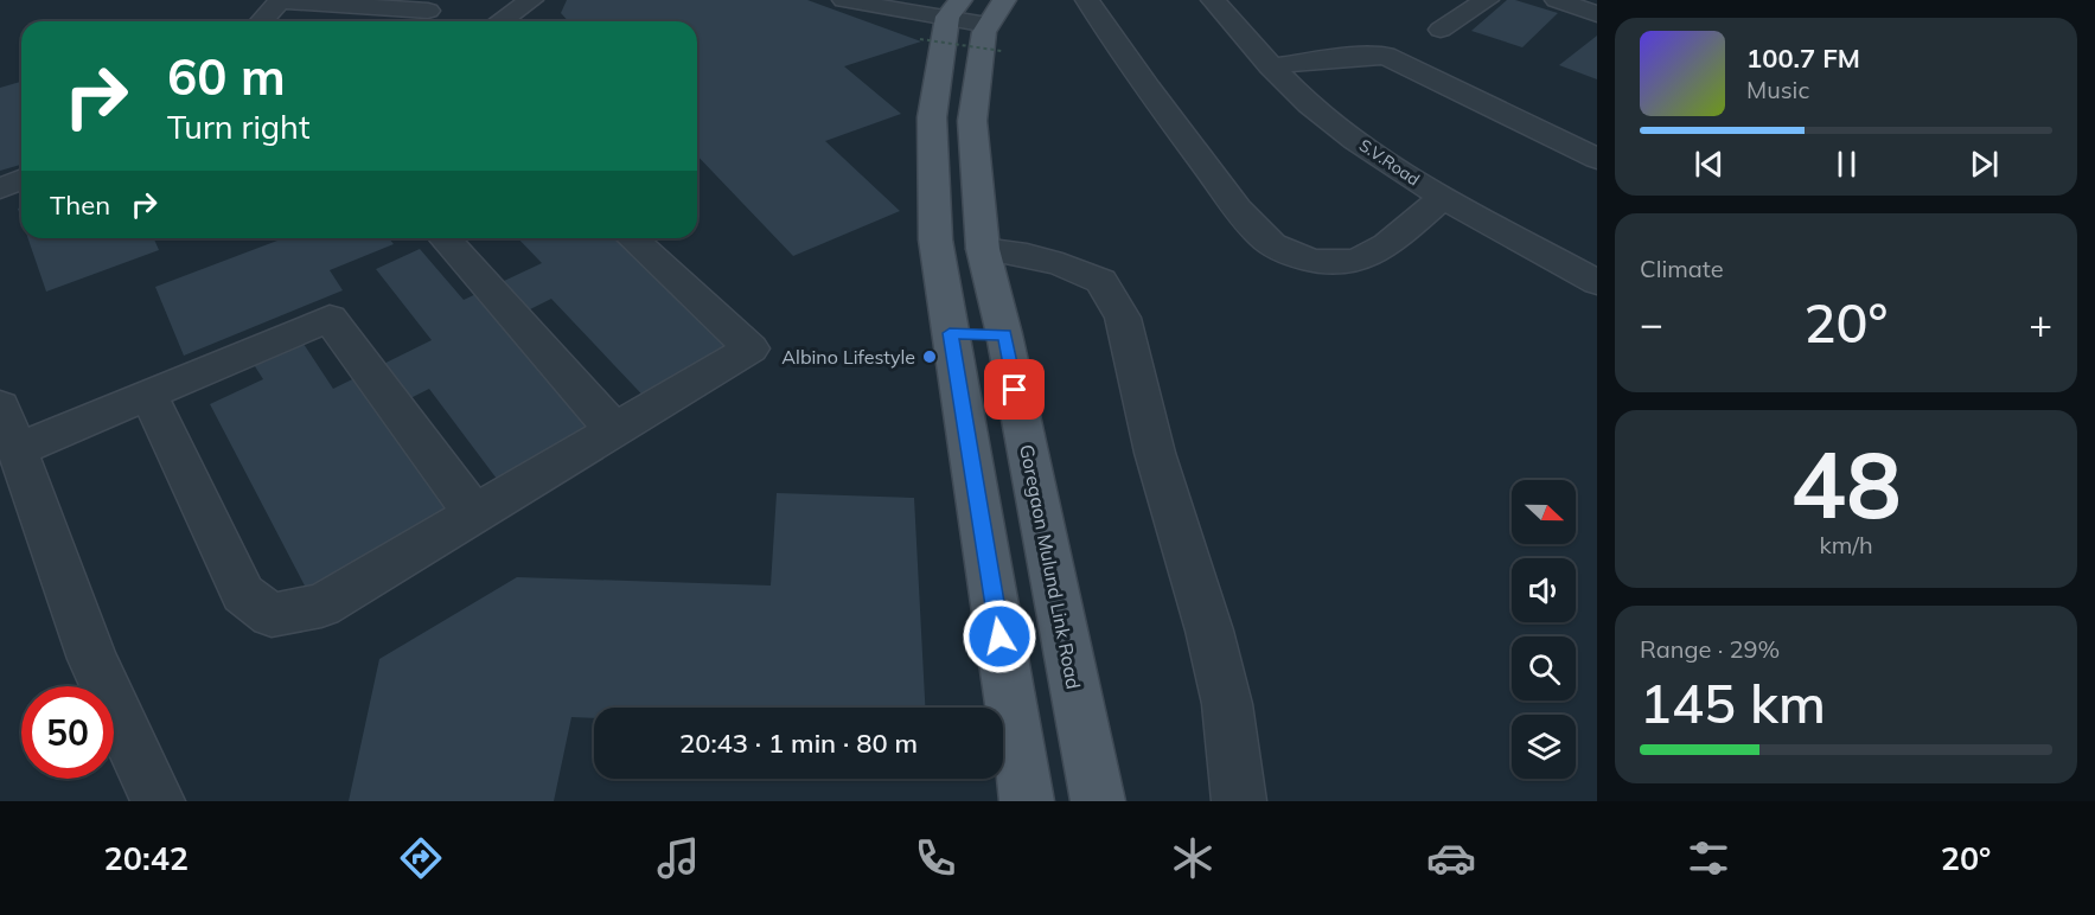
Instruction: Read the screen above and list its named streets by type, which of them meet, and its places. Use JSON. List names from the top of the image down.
{
  "streets": {
    "main road": ["Goregaon Mulund Link Road"],
    "street": ["S.V.Road"]
  },
  "places": ["Albino Lifestyle"],
  "north": "right",
  "page": {
    "turn": ["60 m", "Turn right"],
    "song": ["100.7 FM", "Music"],
    "then": "Then",
    "tile": [
      "Climate",
      ["48", "km/h"],
      ["Range · 29%", "145 km"]
    ],
    "heat": ["−", "20°", "+"],
    "limit": "50",
    "trip": "20:43 · 1 min · 80 m",
    "tabs": ["20:42", "20°"]
  }
}
